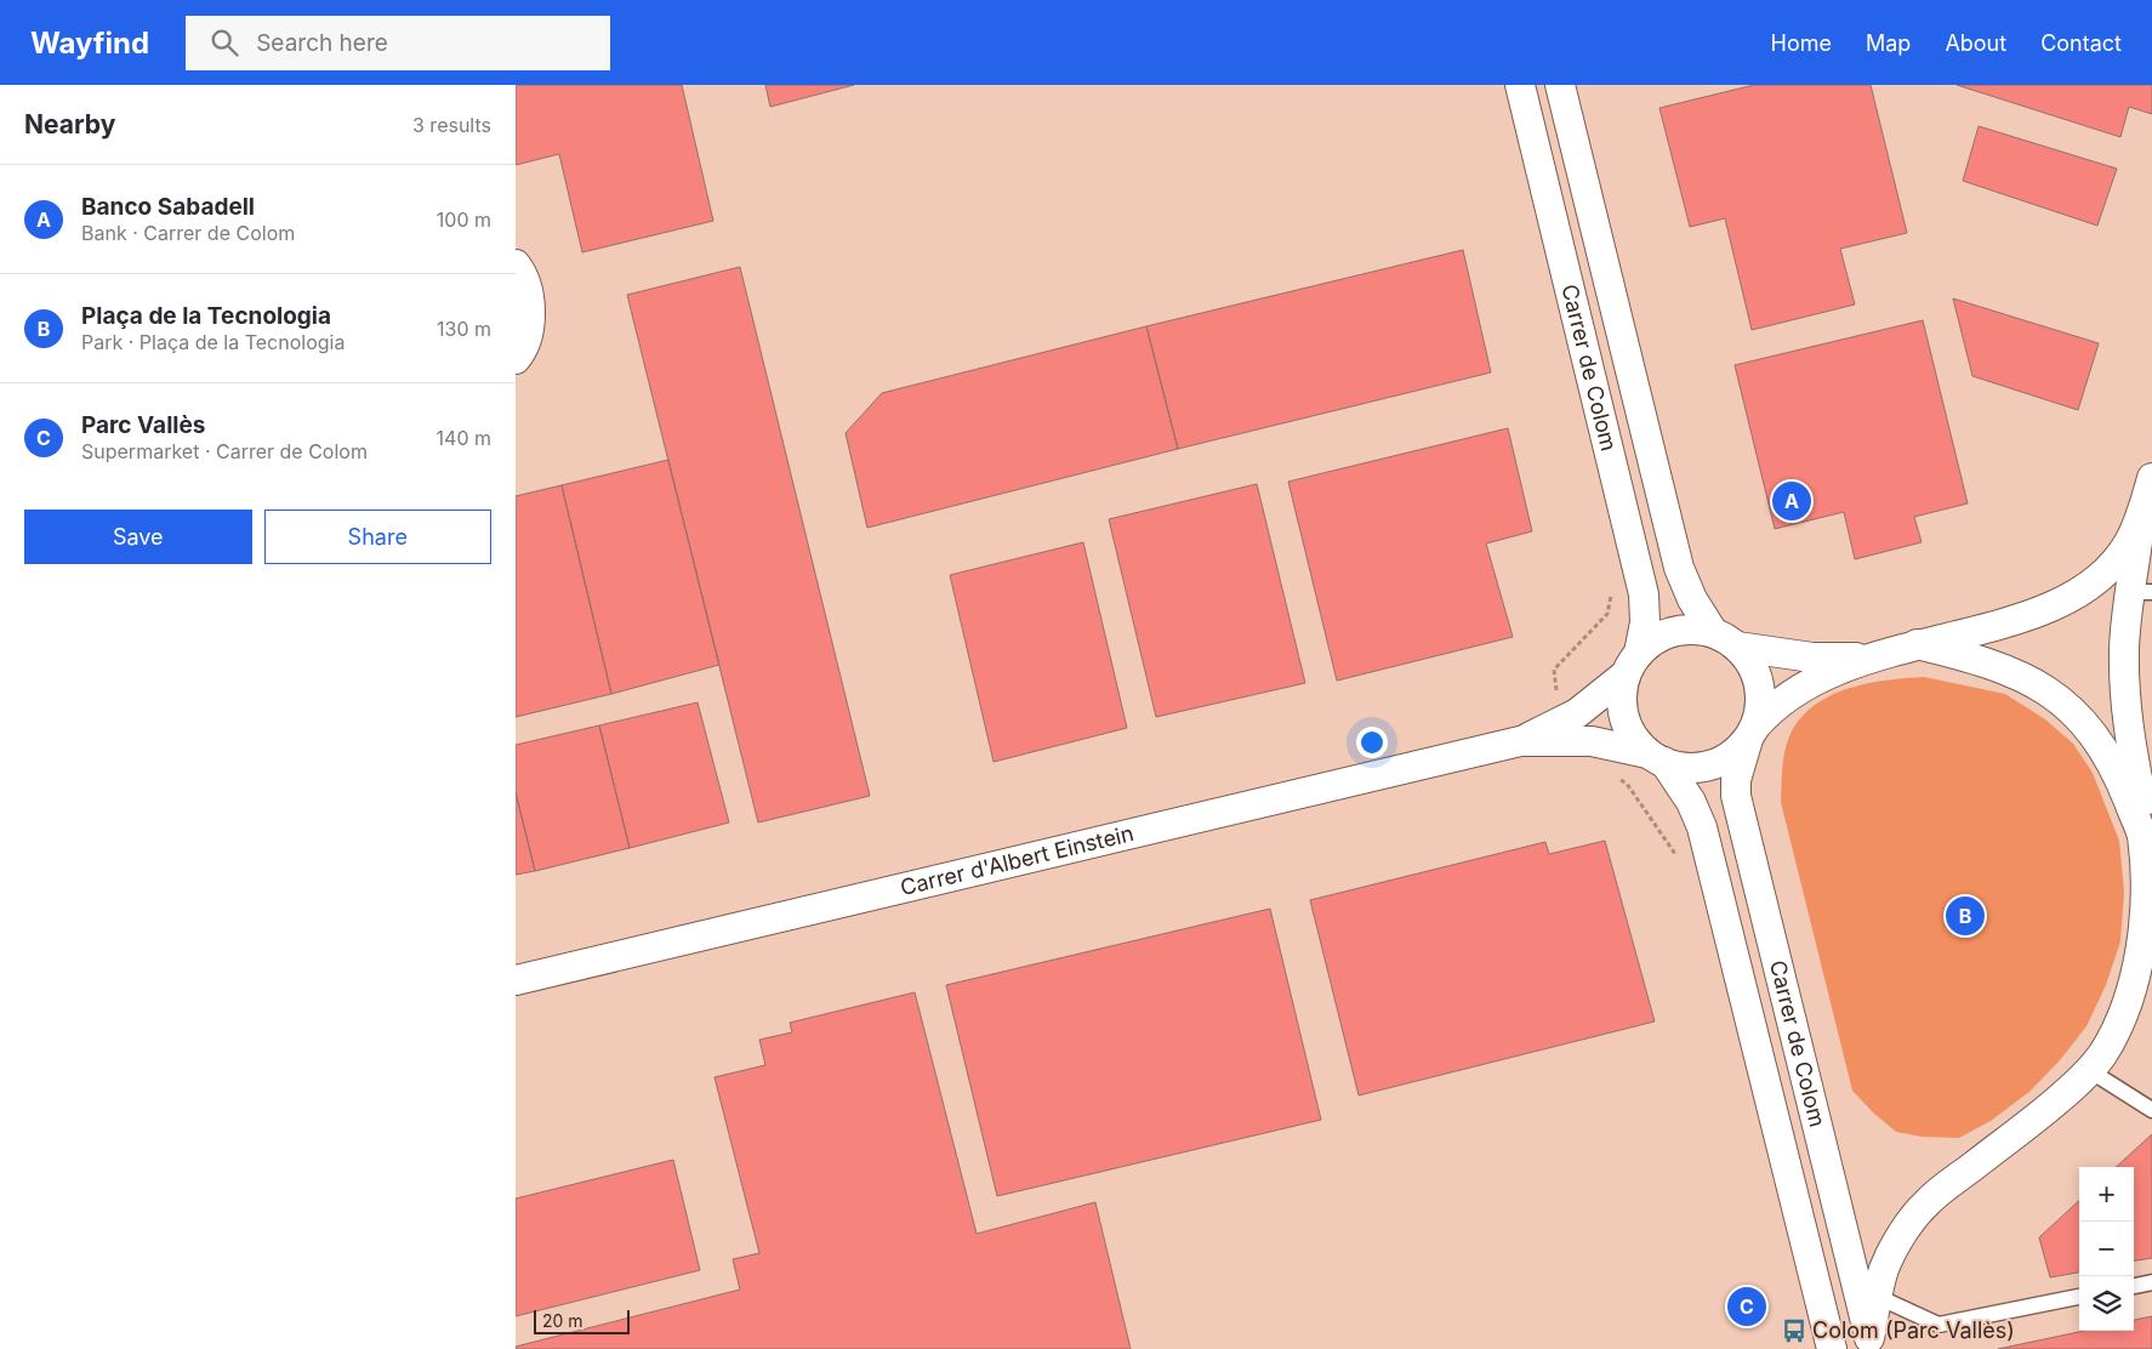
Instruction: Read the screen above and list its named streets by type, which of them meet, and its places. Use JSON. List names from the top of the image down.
{
  "streets": {
    "street": ["Carrer de Colom", "Carrer d'Albert Einstein"]
  },
  "crossings": [
    ["Carrer de Colom", "Carrer d'Albert Einstein"]
  ],
  "places": {
    "bus stop": ["Colom (Parc Vallès)"]
  },
  "scale_bar": "20 m",
  "page": {
    "header": "Wayfind",
    "search": "Search here",
    "nav": [
      "Home",
      "Map",
      "About",
      "Contact"
    ],
    "heading": ["Nearby", "3 results"],
    "list": [
      {
        "mark": "A",
        "name": "Banco Sabadell",
        "note": "Bank · Carrer de Colom",
        "value": "100 m"
      },
      {
        "mark": "B",
        "name": "Plaça de la Tecnologia",
        "note": "Park · Plaça de la Tecnologia",
        "value": "130 m"
      },
      {
        "mark": "C",
        "name": "Parc Vallès",
        "note": "Supermarket · Carrer de Colom",
        "value": "140 m"
      }
    ],
    "pins": ["A", "B", "C"],
    "buttons": ["Save", "Share"],
    "map_buttons": ["+", "−"],
    "scale": "20 m"
  }
}
